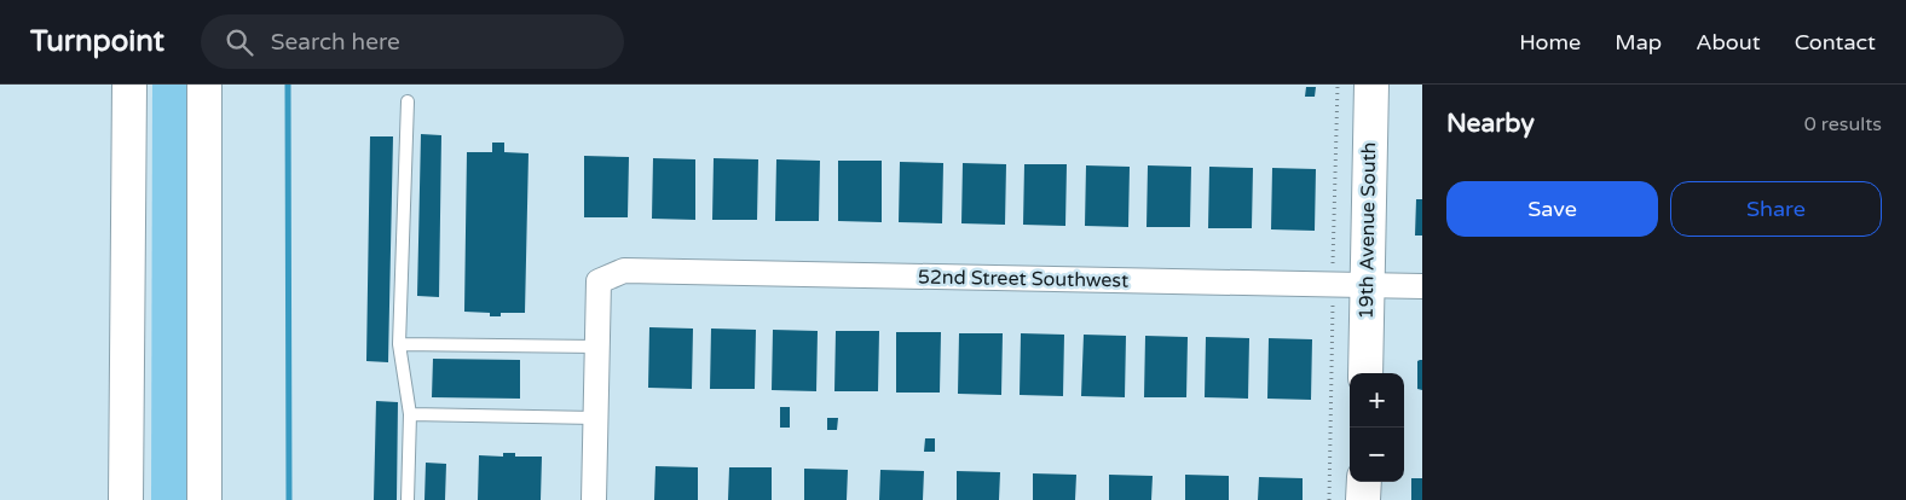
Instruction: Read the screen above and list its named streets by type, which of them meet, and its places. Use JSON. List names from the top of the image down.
{
  "streets": {
    "main road": ["19th Avenue South"],
    "street": ["52nd Street Southwest"]
  },
  "crossings": [
    ["19th Avenue South", "52nd Street Southwest"]
  ],
  "page": {
    "header": "Turnpoint",
    "search": "Search here",
    "nav": [
      "Home",
      "Map",
      "About",
      "Contact"
    ],
    "heading": ["Nearby", "0 results"],
    "buttons": ["Save", "Share"],
    "map_buttons": ["+", "−"]
  }
}
